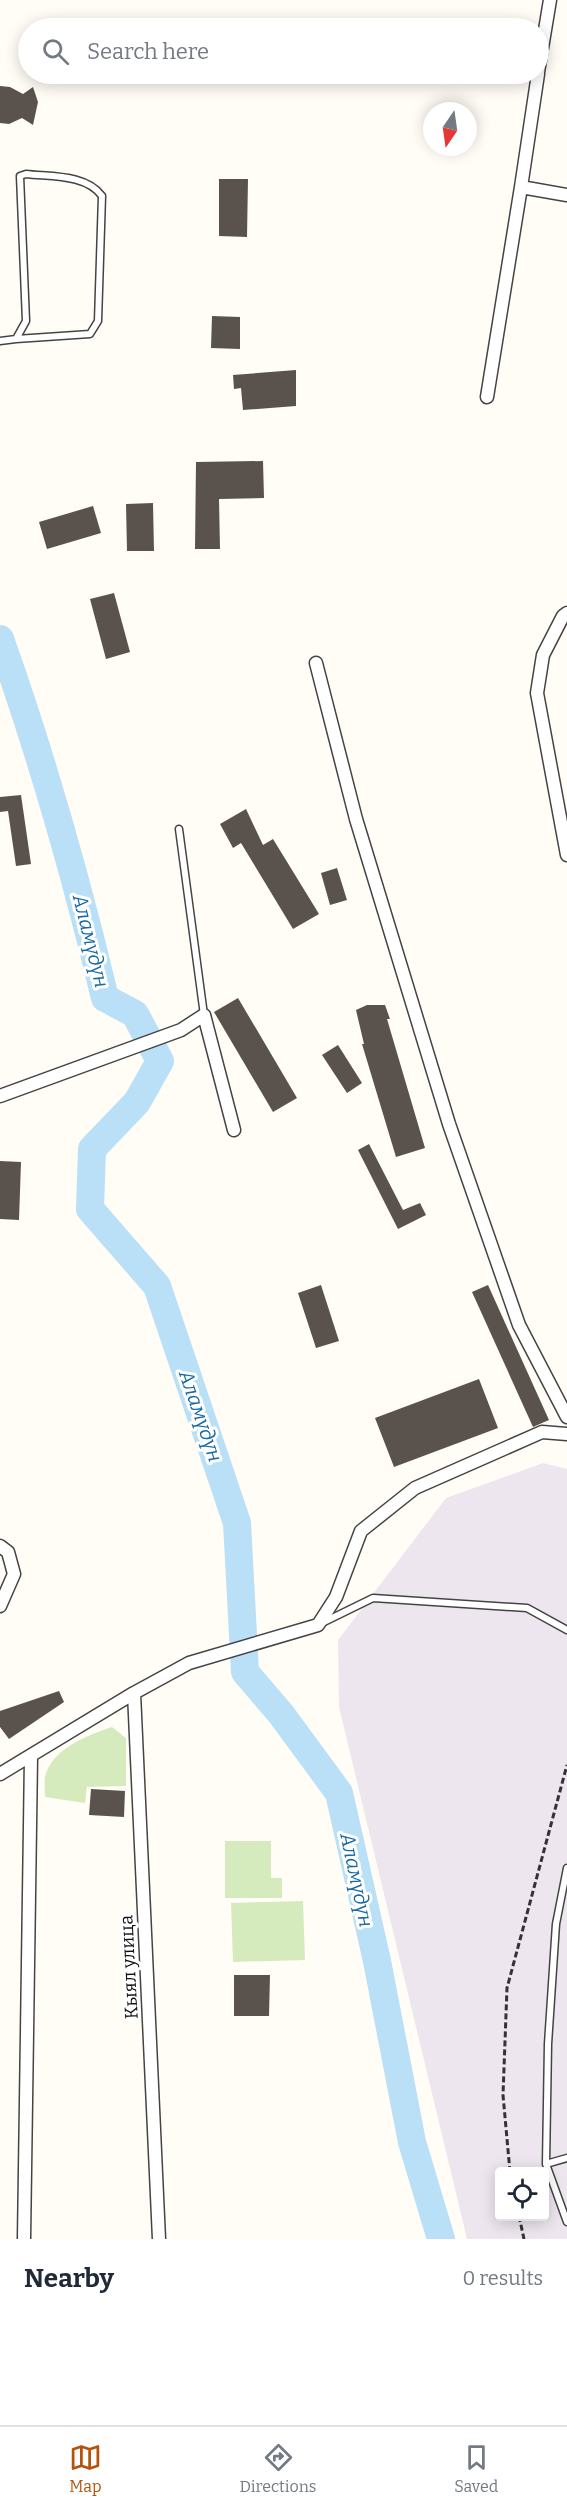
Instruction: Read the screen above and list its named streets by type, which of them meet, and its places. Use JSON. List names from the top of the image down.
{
  "streets": {
    "street": ["Кыял улица"]
  },
  "water": ["Аламүдүн"],
  "north": "bottom",
  "page": {
    "search": "Search here",
    "heading": ["Nearby", "0 results"],
    "nav": ["Map", "Directions", "Saved"]
  }
}
